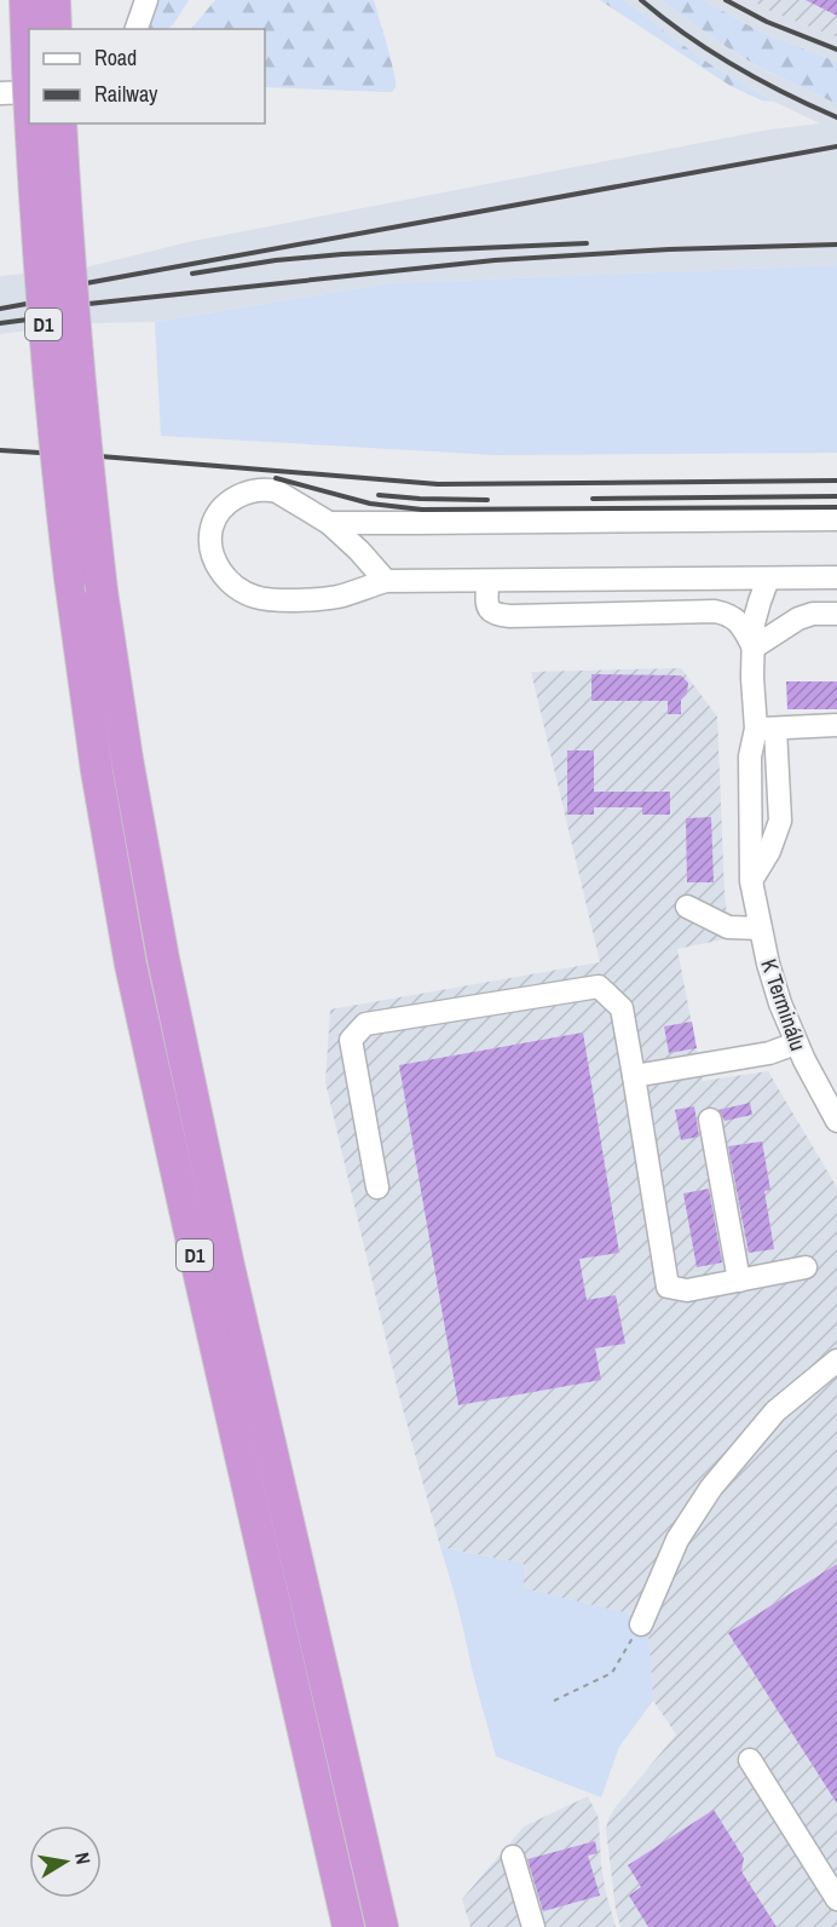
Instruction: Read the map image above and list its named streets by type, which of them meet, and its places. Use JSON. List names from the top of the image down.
{
  "streets": {
    "highway": ["D1"],
    "street": ["K Terminálu"]
  },
  "legend": ["Road", "Railway"],
  "north": "right"
}
